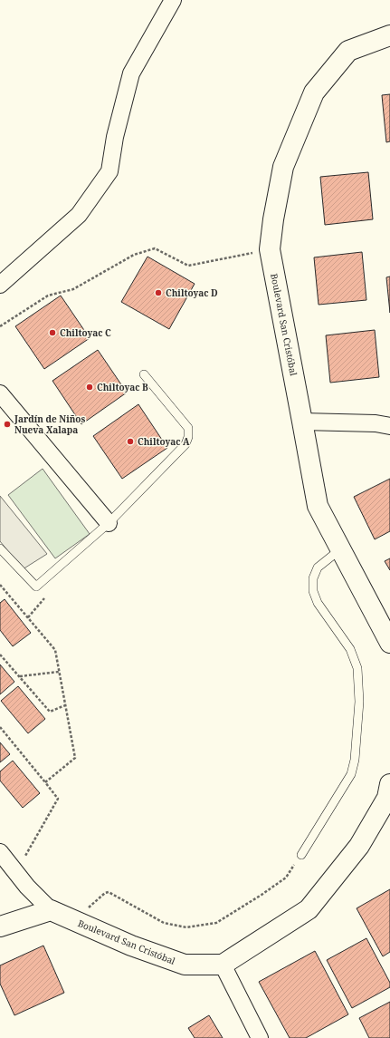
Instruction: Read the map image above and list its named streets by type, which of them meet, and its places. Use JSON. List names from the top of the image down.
{
  "streets": {
    "street": ["Boulevard San Cristóbal"]
  },
  "places": [
    "Chiltoyac D",
    "Chiltoyac C",
    "Chiltoyac B",
    "Jardín de Niños Nueva Xalapa",
    "Chiltoyac A"
  ]
}
